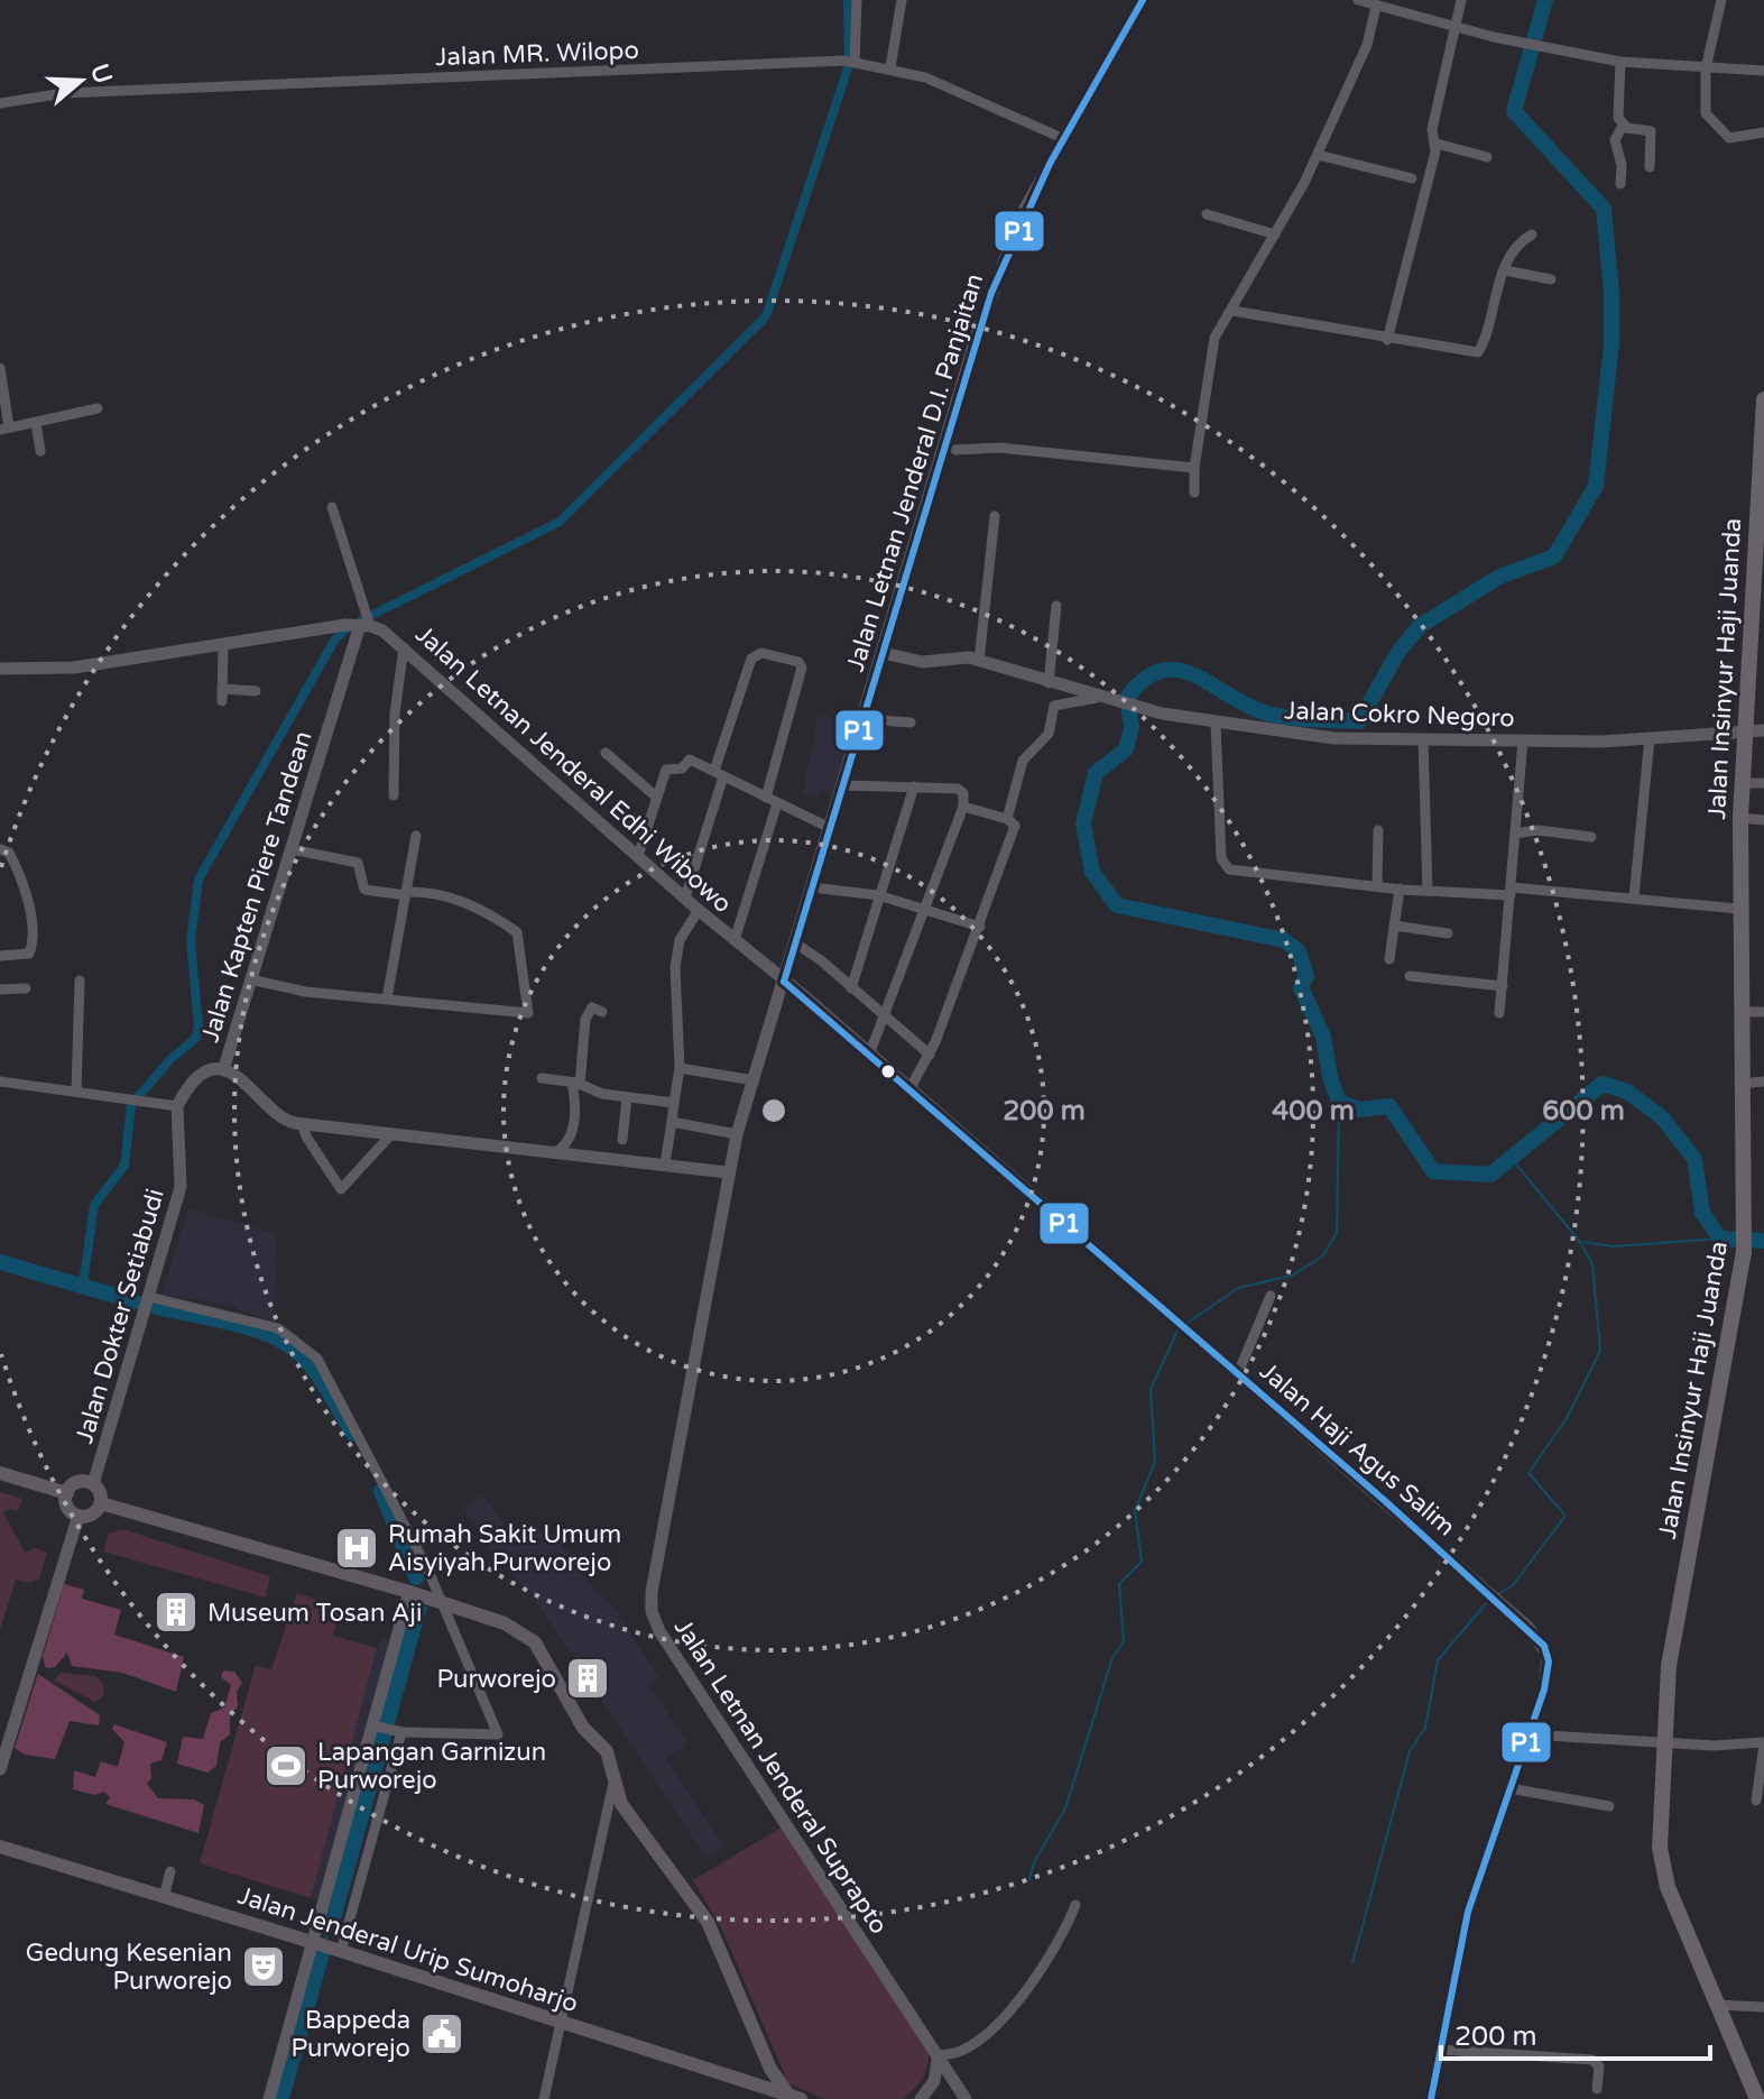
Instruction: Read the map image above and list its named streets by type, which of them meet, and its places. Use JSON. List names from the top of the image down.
{
  "streets": {
    "main road": ["Jalan Insinyur Haji Juanda", "Jalan Jenderal Urip Sumoharjo"],
    "street": [
      "Jalan MR. Wilopo",
      "Jalan Letnan Jenderal D.I. Panjaitan",
      "Jalan Cokro Negoro",
      "Jalan Letnan Jenderal Edhi Wibowo",
      "Jalan Kapten Piere Tandean",
      "Jalan Dokter Setiabudi",
      "Jalan Haji Agus Salim",
      "Jalan Letnan Jenderal Suprapto"
    ]
  },
  "crossings": [
    ["Jalan MR. Wilopo", "Jalan Letnan Jenderal D.I. Panjaitan"],
    ["Jalan Letnan Jenderal D.I. Panjaitan", "Jalan Cokro Negoro"],
    ["Jalan Letnan Jenderal D.I. Panjaitan", "Jalan Letnan Jenderal Edhi Wibowo"],
    ["Jalan Letnan Jenderal D.I. Panjaitan", "Jalan Haji Agus Salim"],
    ["Jalan Letnan Jenderal D.I. Panjaitan", "Jalan Letnan Jenderal Suprapto"],
    ["Jalan Insinyur Haji Juanda", "Jalan Cokro Negoro"],
    ["Jalan Letnan Jenderal Edhi Wibowo", "Jalan Kapten Piere Tandean"],
    ["Jalan Letnan Jenderal Edhi Wibowo", "Jalan Haji Agus Salim"],
    ["Jalan Letnan Jenderal Edhi Wibowo", "Jalan Letnan Jenderal Suprapto"],
    ["Jalan Kapten Piere Tandean", "Jalan Letnan Jenderal Suprapto"],
    ["Jalan Haji Agus Salim", "Jalan Letnan Jenderal Suprapto"]
  ],
  "places": {
    "hospital": ["Rumah Sakit Umum Aisyiyah Purworejo"],
    "building": ["Museum Tosan Aji", "Purworejo"],
    "sports": ["Lapangan Garnizun Purworejo"],
    "theatre": ["Gedung Kesenian Purworejo"],
    "public building": ["Bappeda Purworejo"]
  },
  "lines": ["transit line P1"],
  "scale_bar": "200 m",
  "north": "right",
  "rings": ["200 m", "400 m", "600 m"]
}
